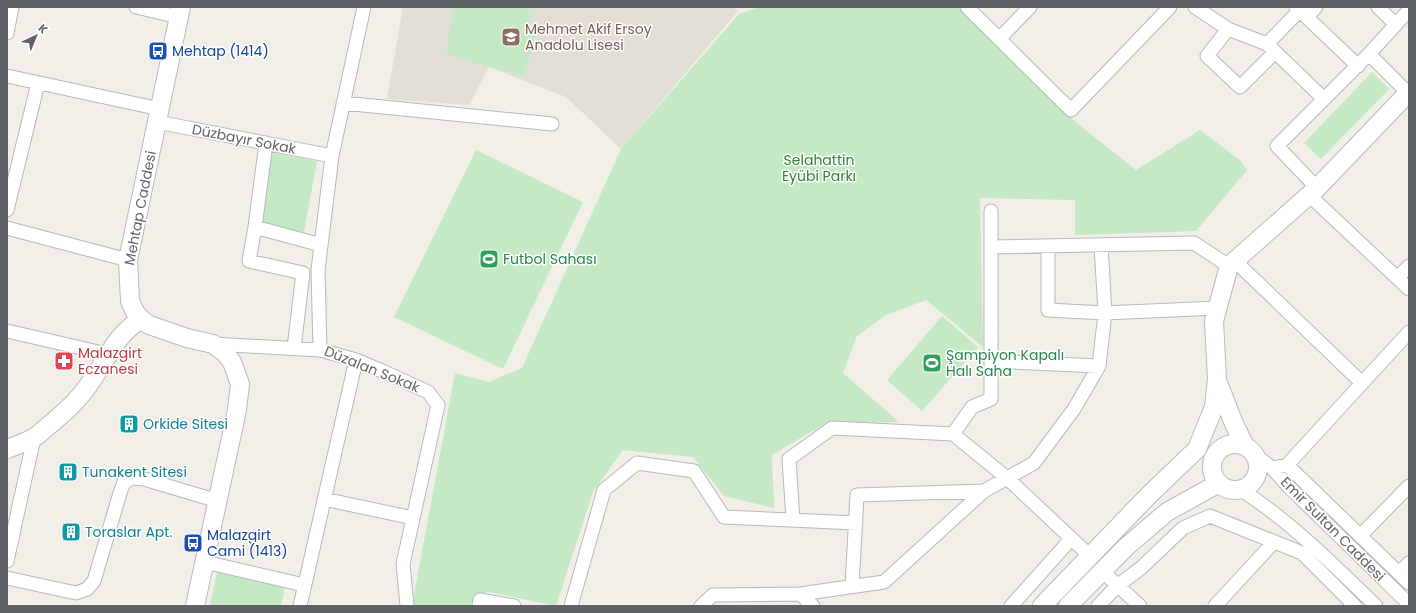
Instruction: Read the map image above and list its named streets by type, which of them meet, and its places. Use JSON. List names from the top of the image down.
{
  "streets": {
    "street": [
      "Düzbayır Sokak",
      "Mehtap Caddesi",
      "Düzalan Sokak",
      "Emir Sultan Caddesi"
    ]
  },
  "crossings": [
    ["Düzbayır Sokak", "Mehtap Caddesi"],
    ["Düzbayır Sokak", "Düzalan Sokak"]
  ],
  "parks": ["Selahattin Eyübi Parkı"],
  "places": {
    "school or university": ["Mehmet Akif Ersoy Anadolu Lisesi"],
    "bus stop": ["Mehtap (1414)", "Malazgirt Cami (1413)"],
    "sports": ["Futbol Sahası", "Şampiyon Kapalı Halı Saha"],
    "pharmacy": ["Malazgirt Eczanesi"],
    "building": ["Orkide Sitesi", "Tunakent Sitesi", "Toraslar Apt."]
  },
  "north": "top right"
}
